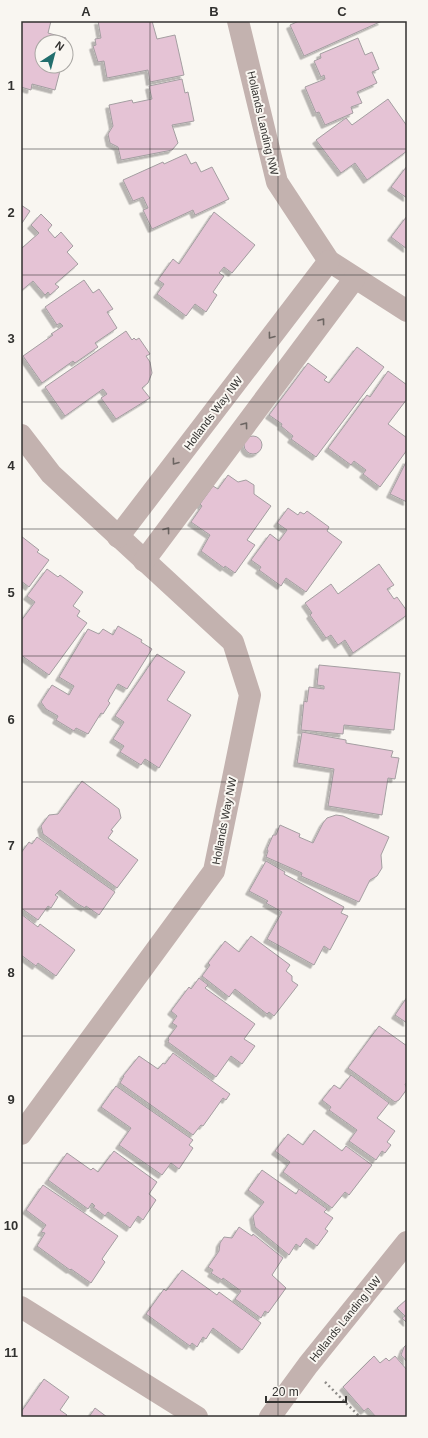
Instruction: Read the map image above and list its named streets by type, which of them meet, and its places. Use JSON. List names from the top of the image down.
{
  "streets": {
    "street": ["Hollands Landing NW", "Hollands Way NW"]
  },
  "crossings": [
    ["Hollands Landing NW", "Hollands Way NW"]
  ],
  "scale_bar": "20 m",
  "north": "top right",
  "grid": {
    "columns": ["A", "B", "C"],
    "rows": [
      "1",
      "2",
      "3",
      "4",
      "5",
      "6",
      "7",
      "8",
      "9",
      "10",
      "11"
    ]
  }
}
